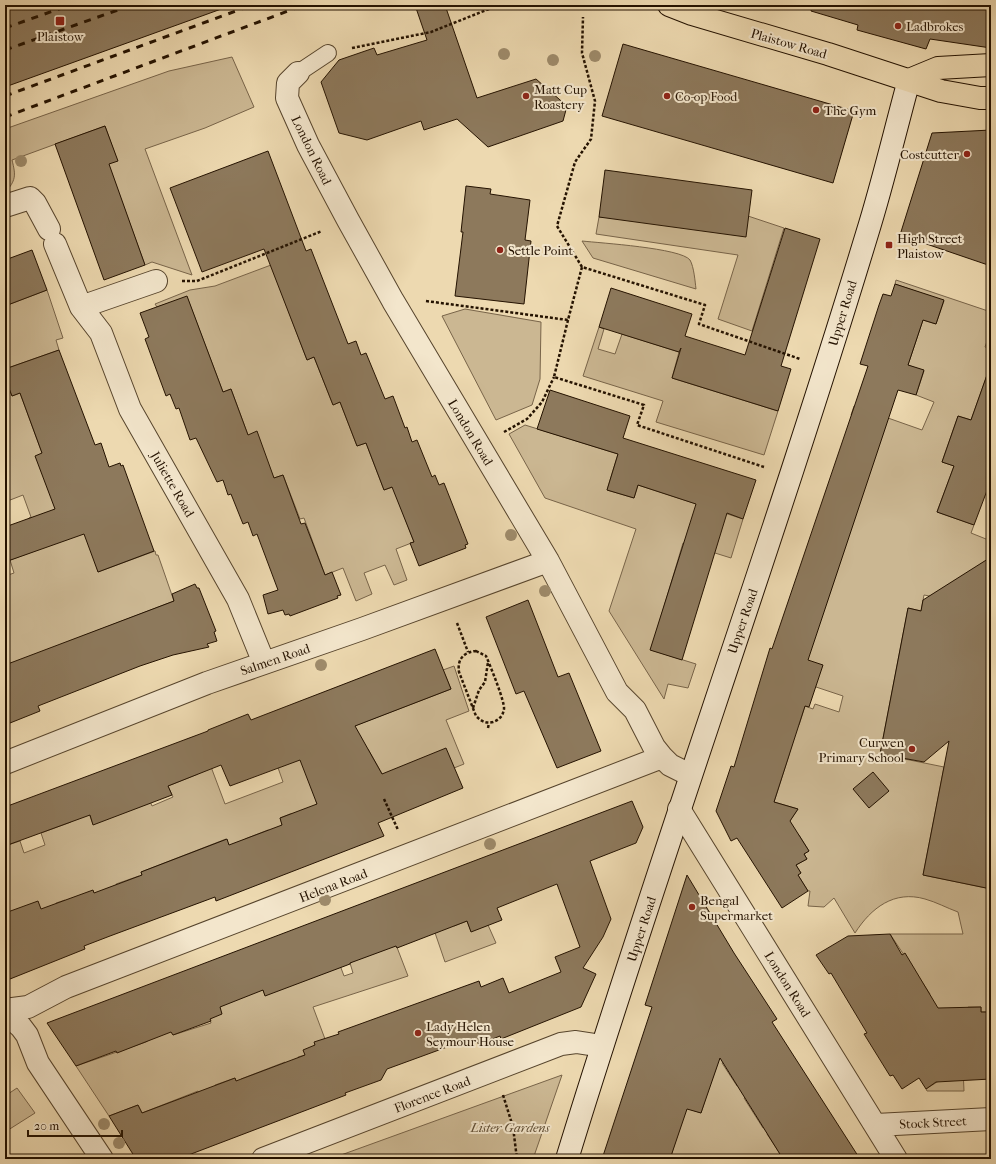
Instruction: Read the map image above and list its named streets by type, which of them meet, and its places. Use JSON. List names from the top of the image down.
{
  "streets": {
    "main road": ["Plaistow Road"],
    "street": [
      "London Road",
      "Upper Road",
      "Juliette Road",
      "Salmen Road",
      "Helena Road",
      "Florence Road",
      "Stock Street"
    ]
  },
  "crossings": [
    ["Plaistow Road", "Upper Road"],
    ["London Road", "Upper Road"],
    ["London Road", "Salmen Road"],
    ["London Road", "Helena Road"],
    ["London Road", "Stock Street"],
    ["Upper Road", "Florence Road"],
    ["Juliette Road", "Salmen Road"]
  ],
  "parks": ["Lister Gardens"],
  "places": {
    "transit": ["Plaistow", "High Street Plaistow"],
    "other": [
      "Ladbrokes",
      "Matt Cup Roastery",
      "Co-op Food",
      "The Gym",
      "Costcutter",
      "Settle Point",
      "Curwen Primary School",
      "Bengal Supermarket",
      "Lady Helen Seymour House"
    ]
  },
  "scale_bar": "20 m"
}
